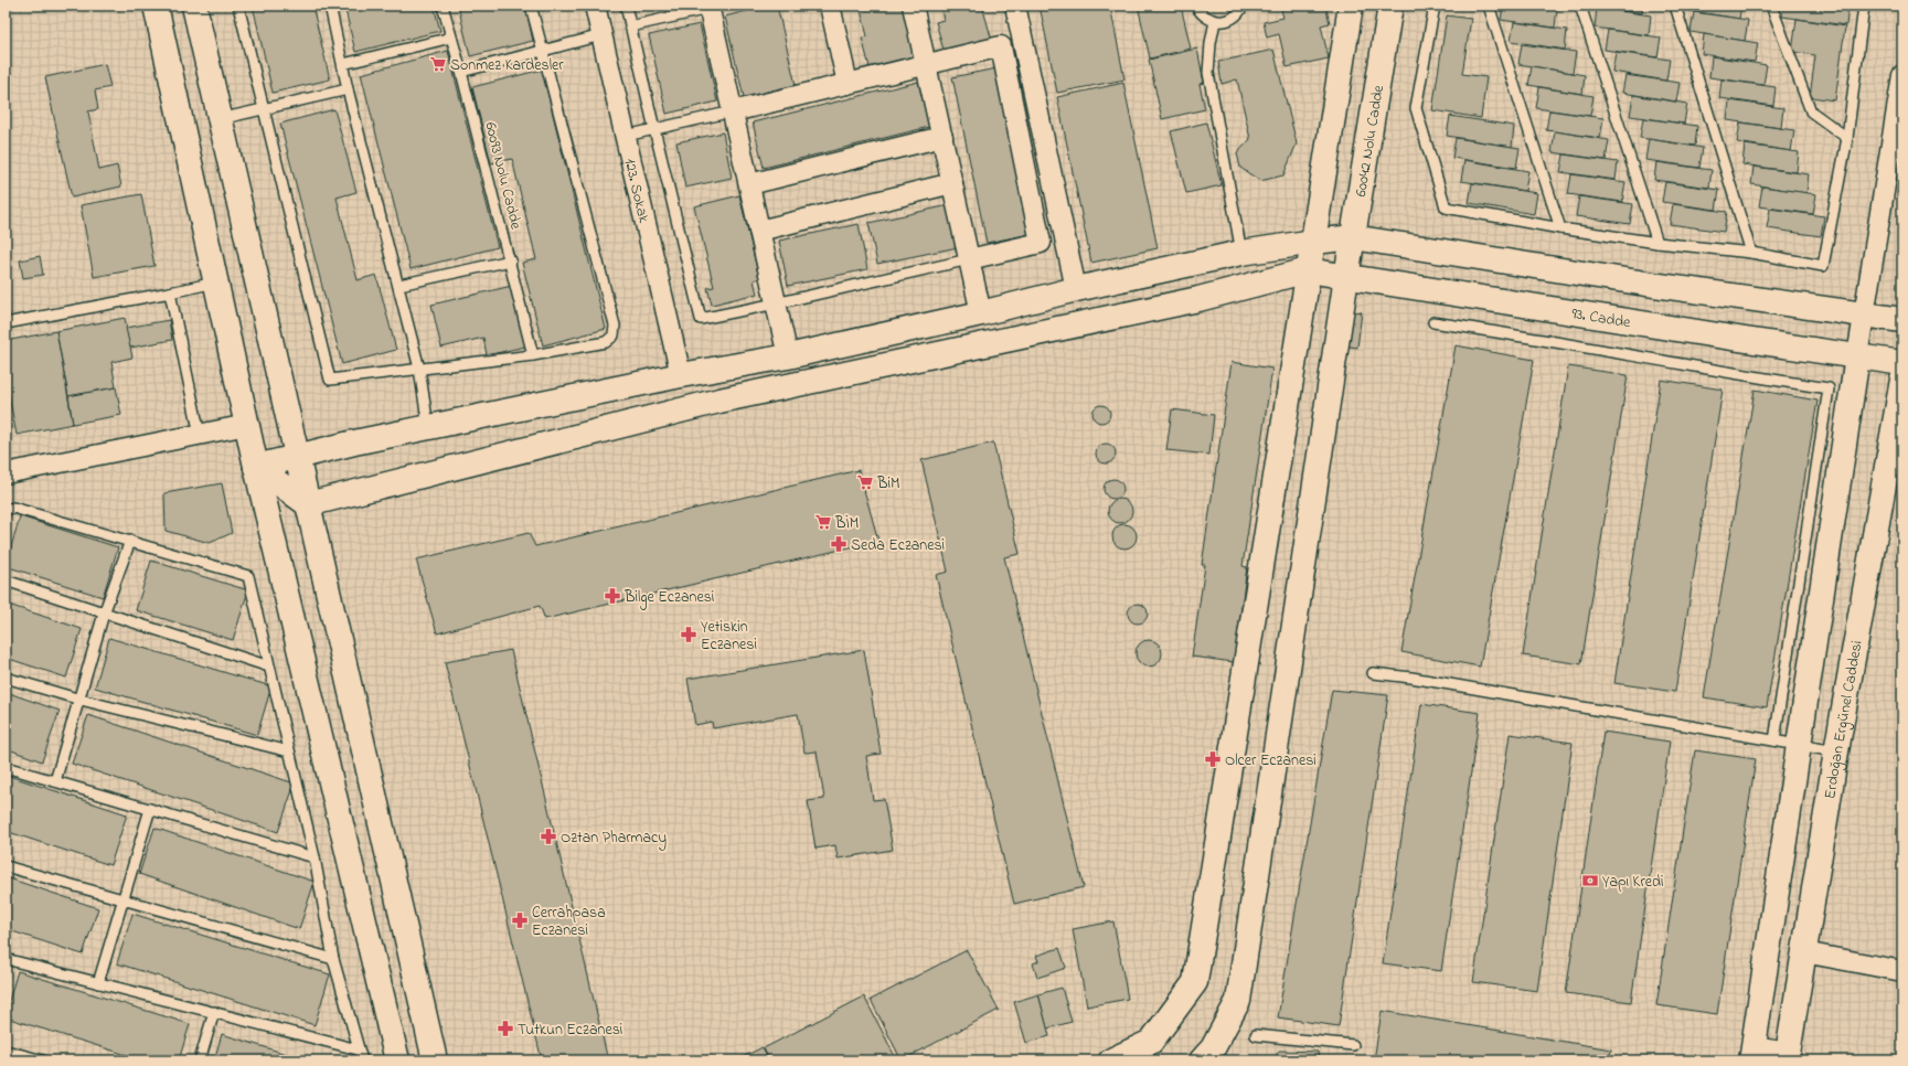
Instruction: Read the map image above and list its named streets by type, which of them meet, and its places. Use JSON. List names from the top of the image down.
{
  "streets": {
    "street": [
      "60042 Nolu Cadde",
      "123. Sokak",
      "93. Cadde",
      "Erdoğan Ergünel Caddesi"
    ],
    "lane": ["60093 Nolu Cadde"]
  },
  "crossings": [
    ["60042 Nolu Cadde", "93. Cadde"]
  ],
  "places": {
    "supermarket": ["Sonmez Kardesler", "BiM", "BİM"],
    "pharmacy": [
      "Seda Eczanesi",
      "Bilge Eczanesi",
      "Yetiskin Eczanesi",
      "Olcer Eczanesi",
      "Oztan Pharmacy",
      "Cerrahpasa Eczanesi",
      "Tutkun Eczanesi"
    ],
    "bank": ["Yapı Kredi"]
  }
}
